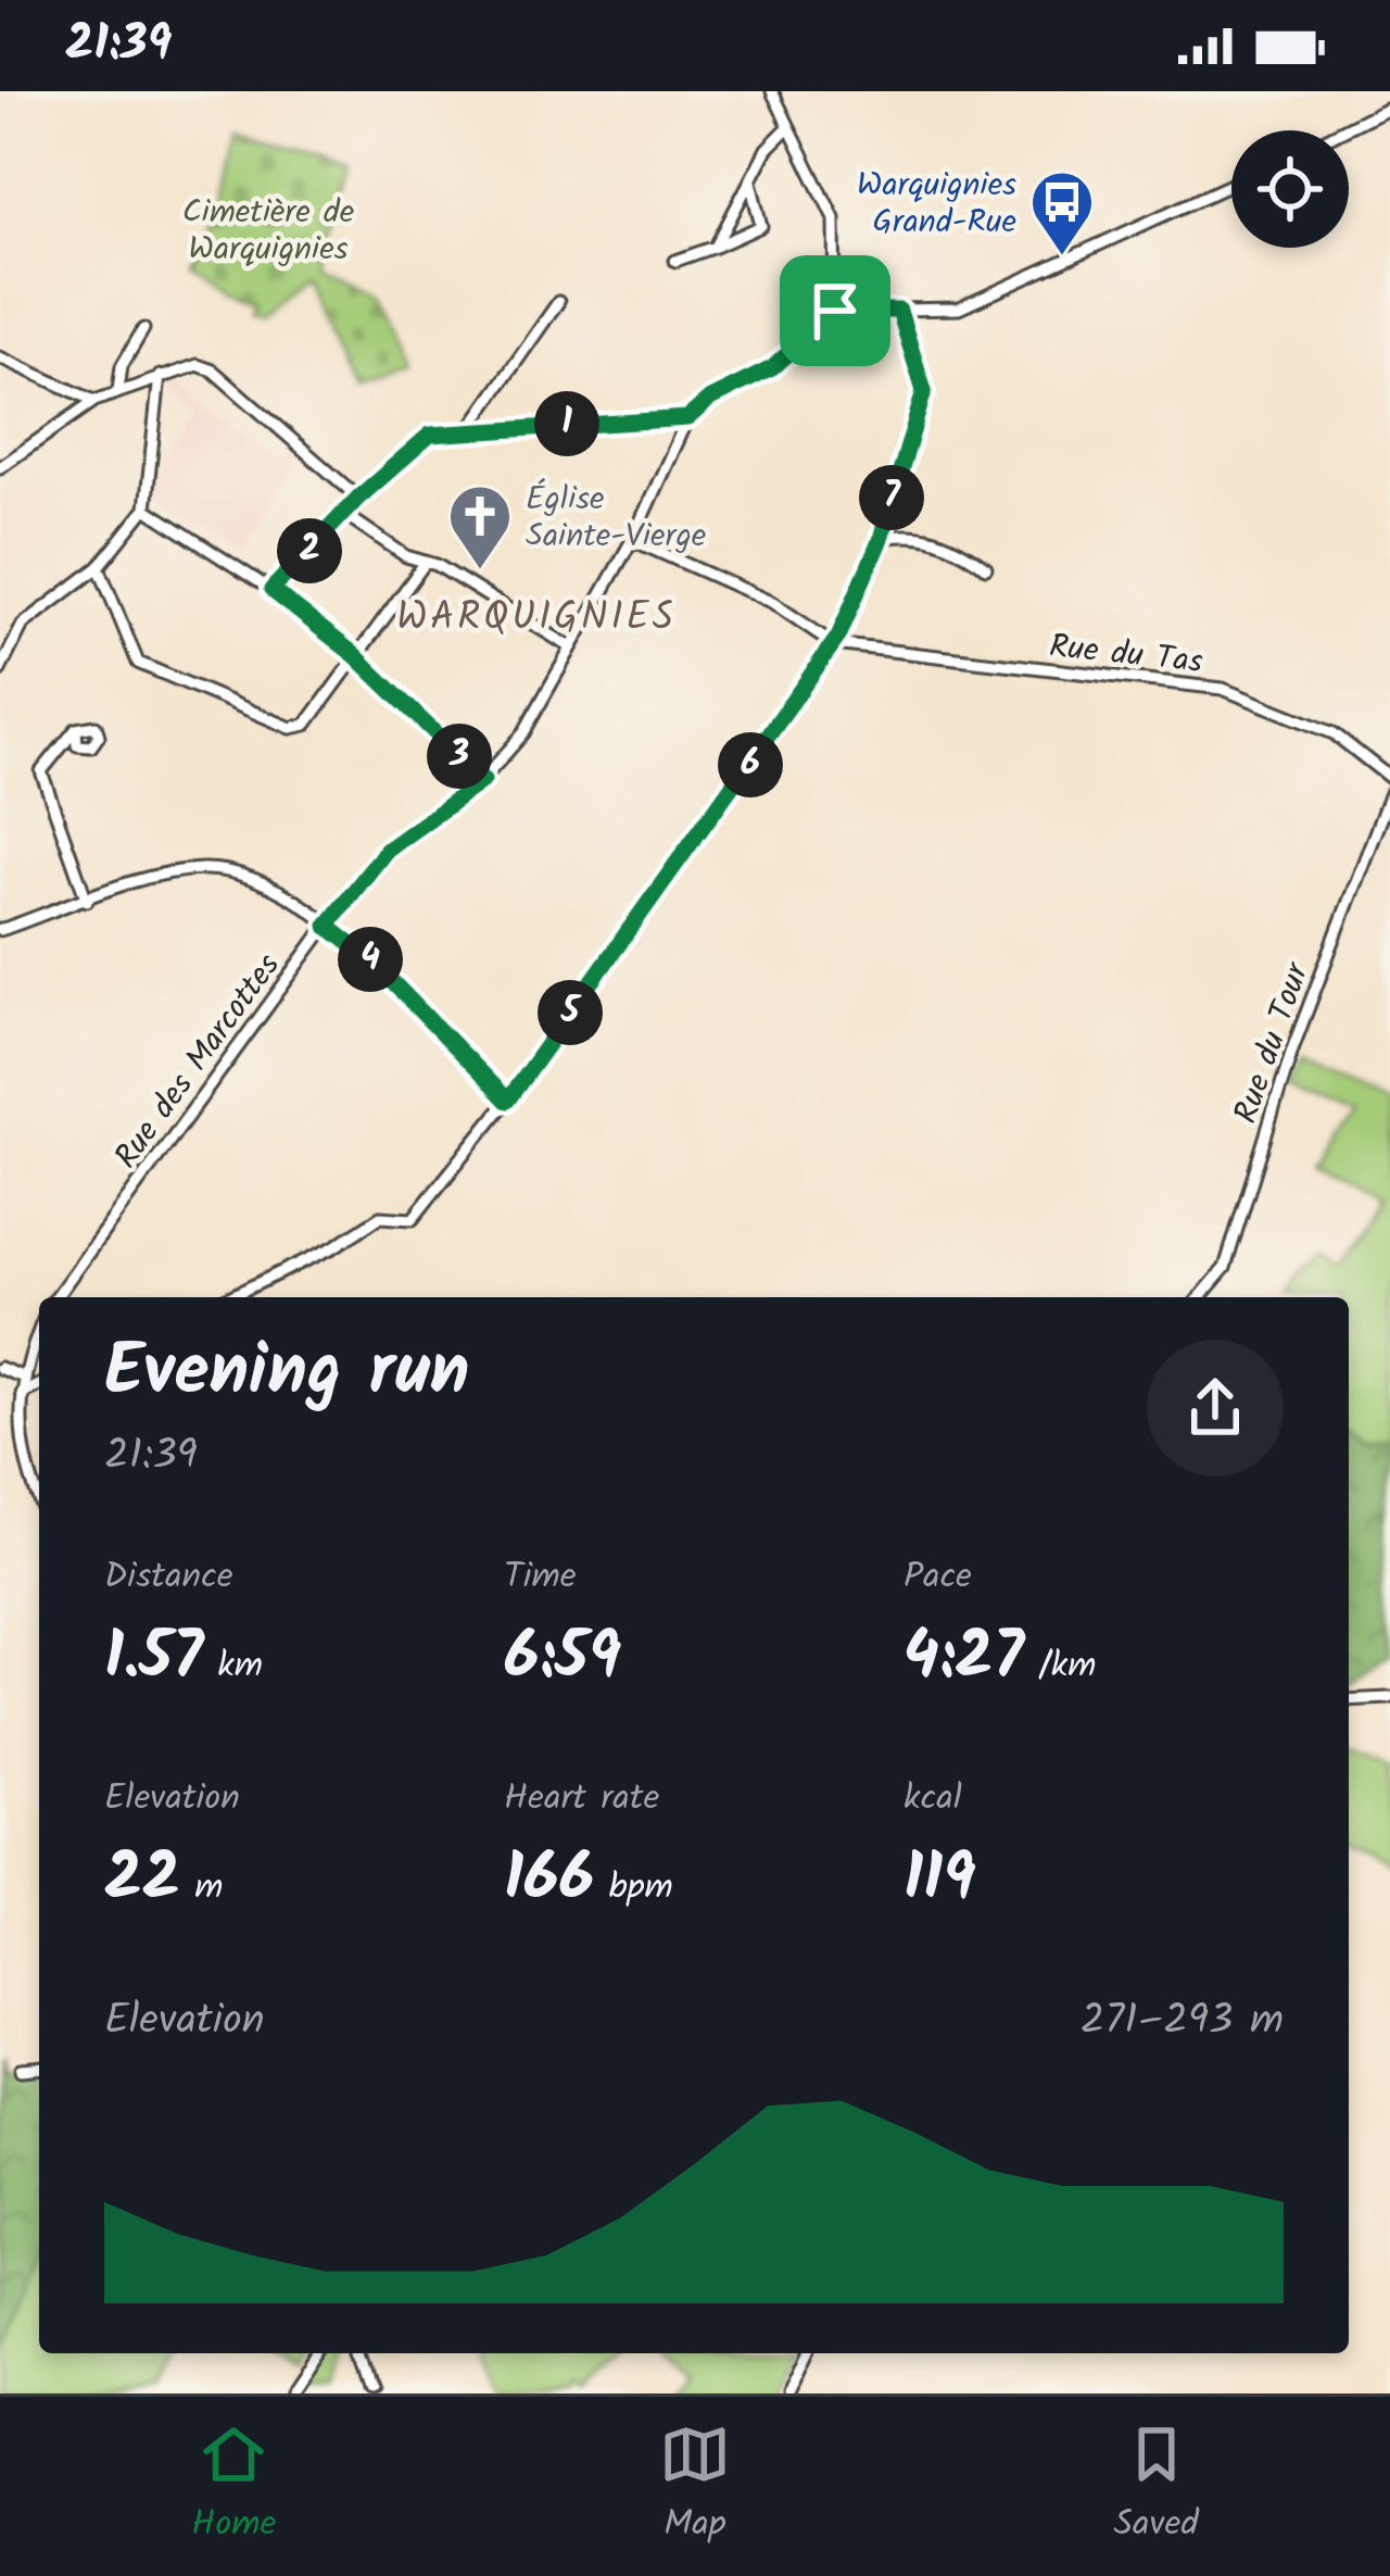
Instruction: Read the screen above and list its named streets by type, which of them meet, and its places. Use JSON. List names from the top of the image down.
{
  "streets": {
    "street": ["Rue du Tas", "Rue du Tour", "Rue des Marcottes"]
  },
  "districts": ["WARQUIGNIES"],
  "parks": ["Cimetière de Warquignies"],
  "places": {
    "bus stop": ["Warquignies Grand-Rue"],
    "church": ["Église Sainte-Vierge"]
  },
  "page": {
    "status": "21:39",
    "pins": [
      "1",
      "7",
      "2",
      "3",
      "6",
      "4",
      "5"
    ],
    "heading": ["Evening run", "21:39"],
    "stats": [
      ["Distance", "1.57 km"],
      ["Time", "6:59"],
      ["Pace", "4:27 /km"],
      ["Elevation", "22 m"],
      ["Heart rate", "166 bpm"],
      ["kcal", "119"]
    ],
    "chart": ["Elevation", "271–293 m"],
    "tabs": ["Home", "Map", "Saved"]
  }
}
